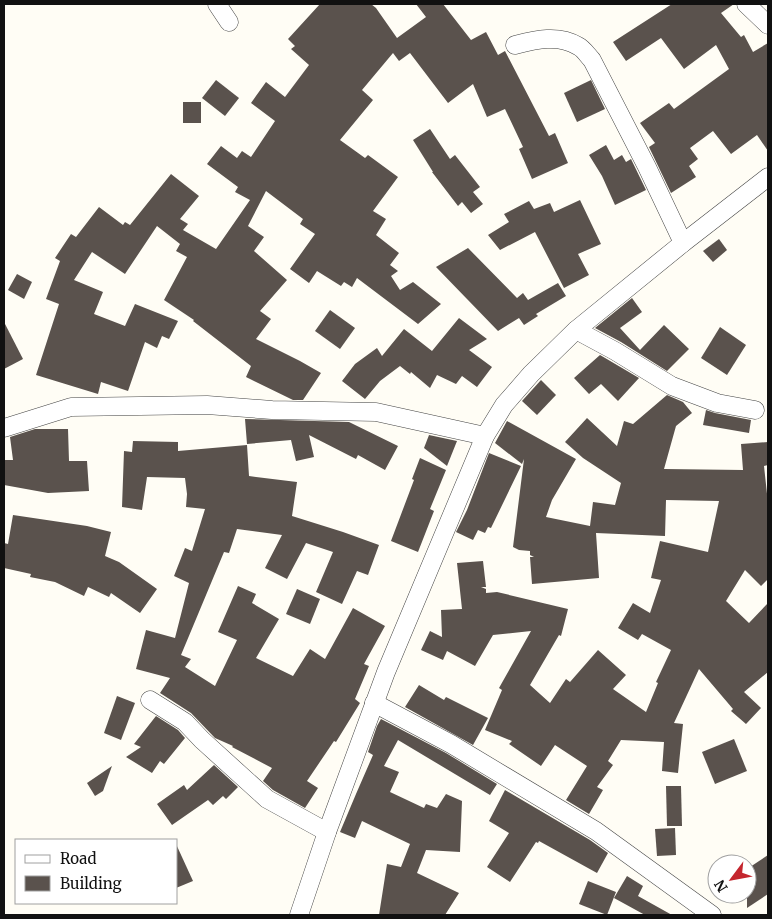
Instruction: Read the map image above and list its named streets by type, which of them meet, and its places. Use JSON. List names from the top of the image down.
{
  "legend": ["Road", "Building"],
  "north": "bottom left"
}
